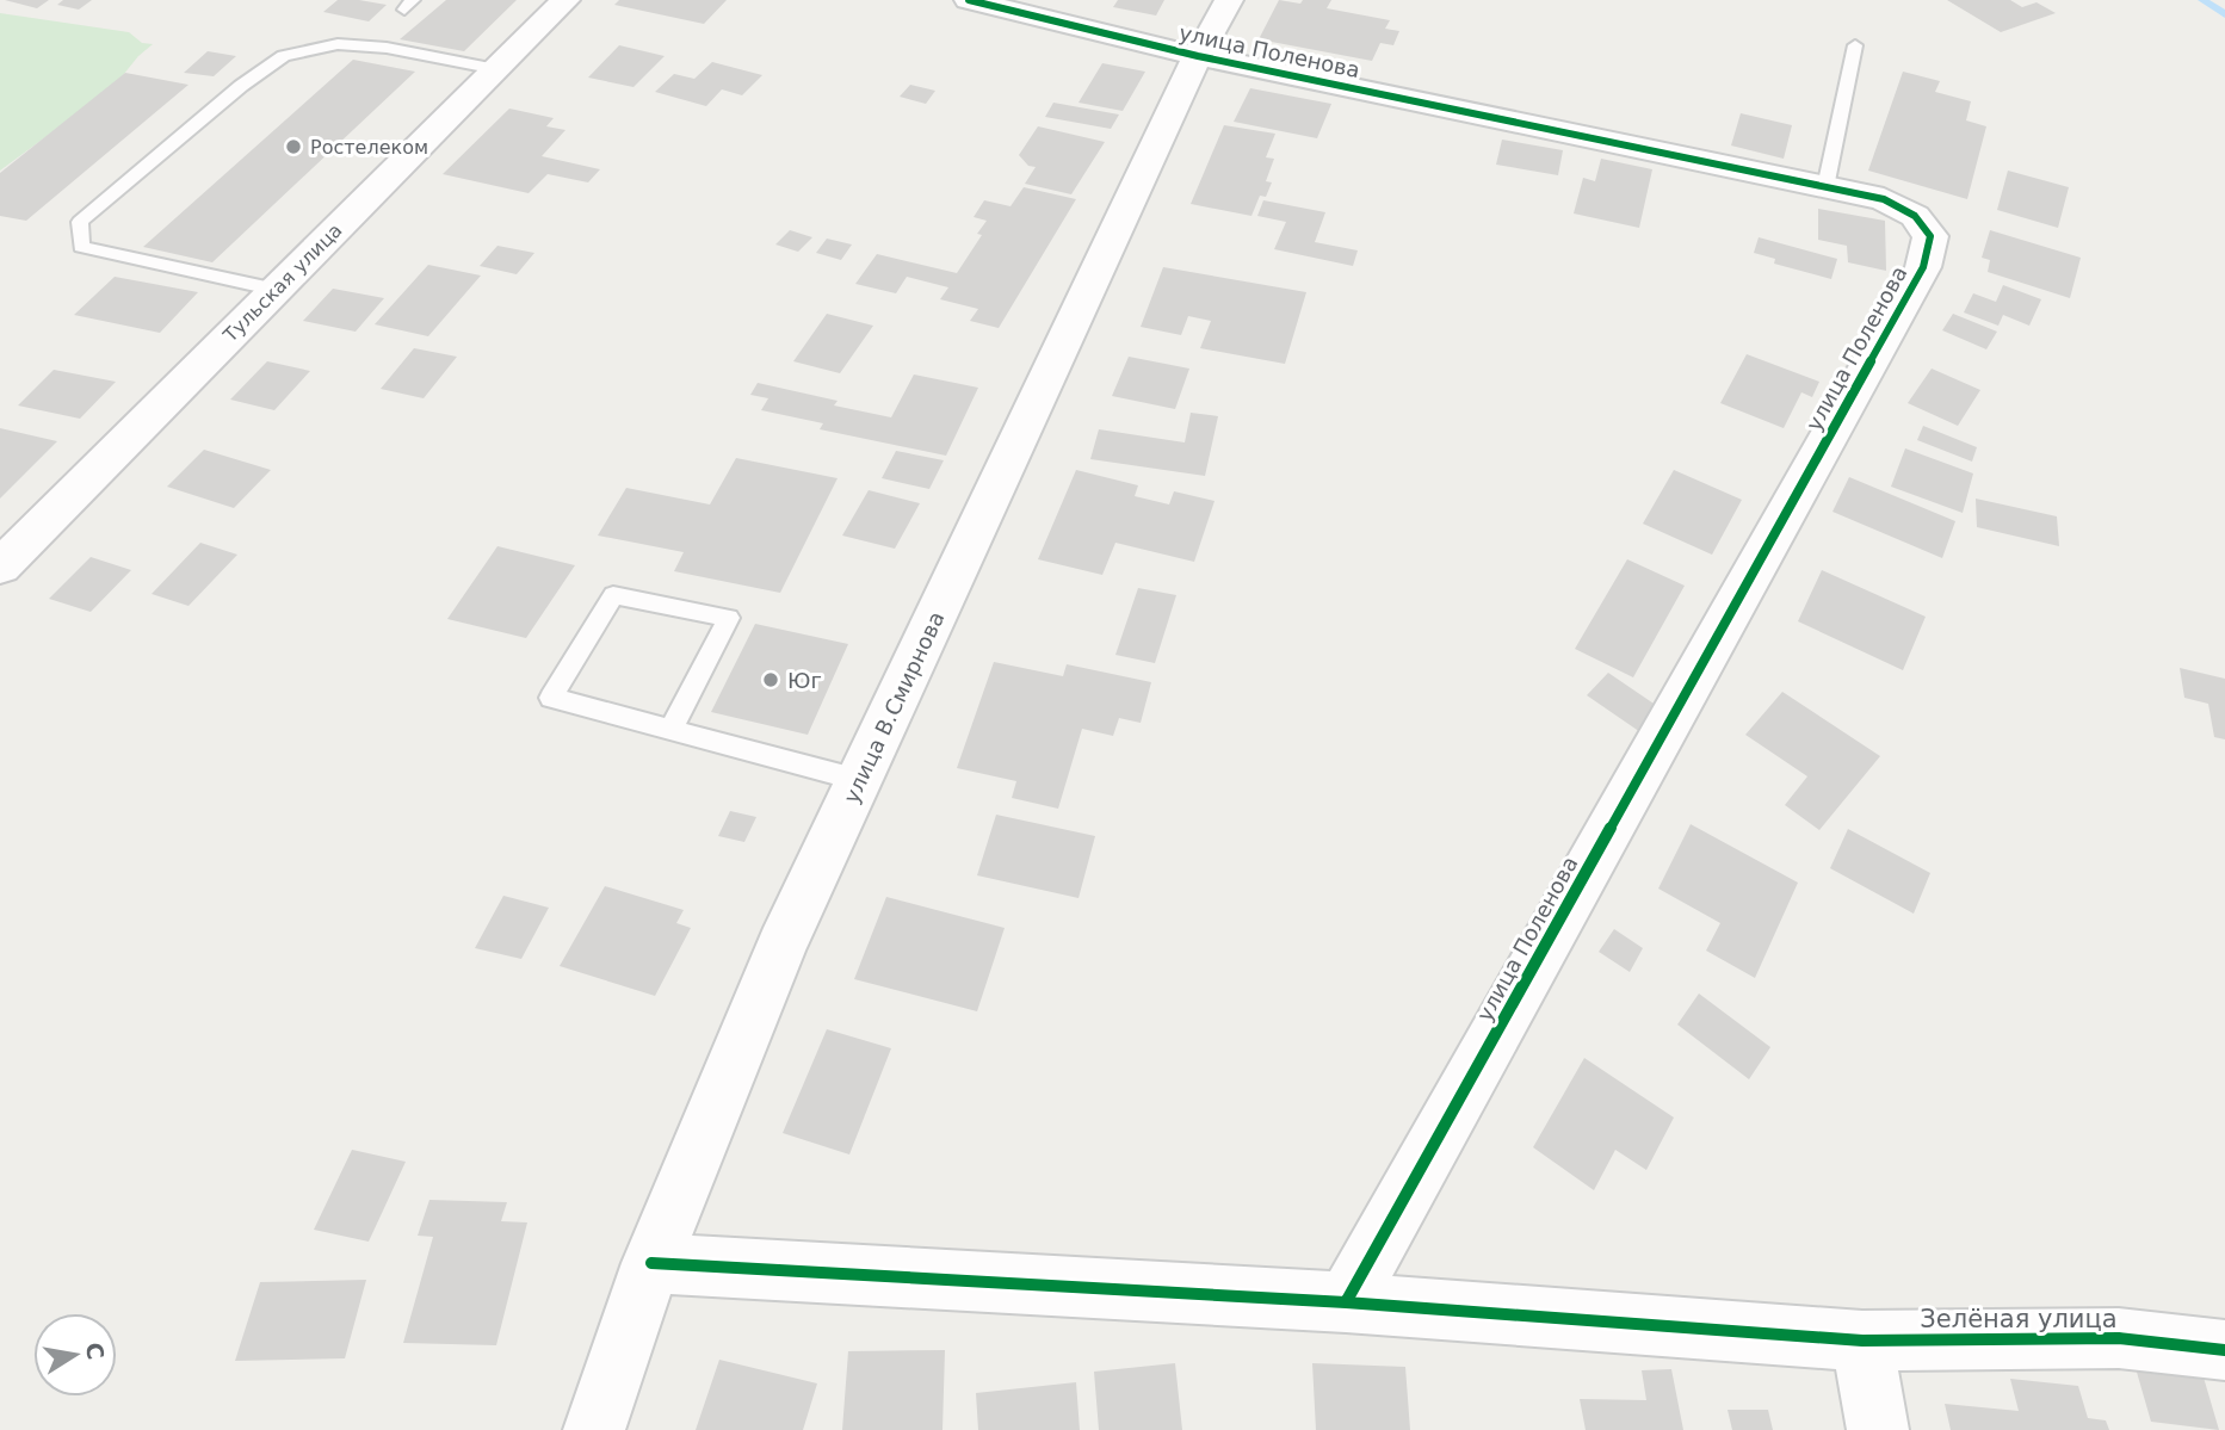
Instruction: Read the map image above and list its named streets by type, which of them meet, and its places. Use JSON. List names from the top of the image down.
{
  "streets": {
    "street": [
      "улица Поленова",
      "Тульская улица",
      "улица В.Смирнова",
      "Зелёная улица"
    ]
  },
  "crossings": [
    ["улица Поленова", "улица В.Смирнова"],
    ["улица Поленова", "Зелёная улица"],
    ["улица В.Смирнова", "Зелёная улица"]
  ],
  "places": ["Ростелеком", "Юг"],
  "north": "right"
}
